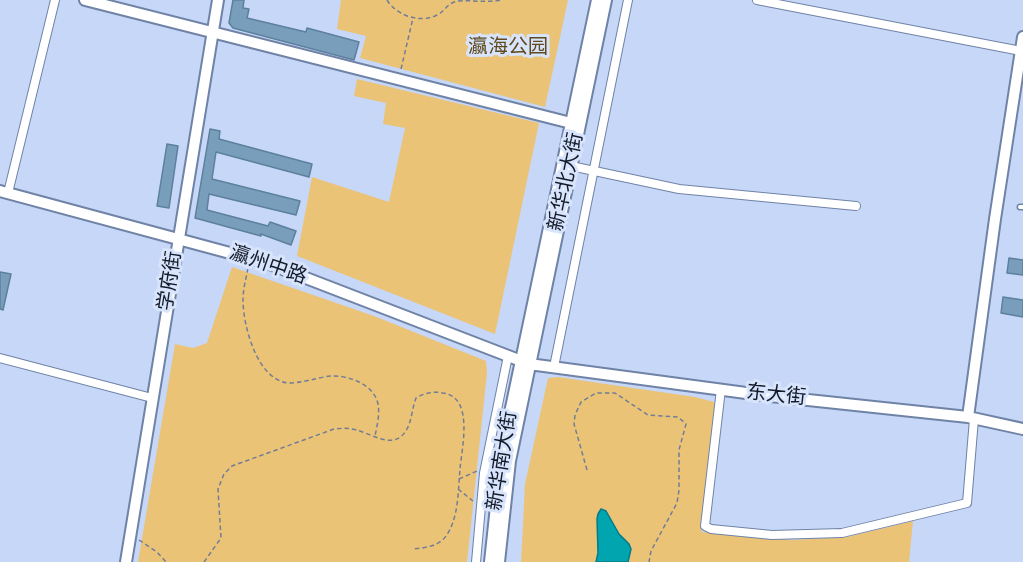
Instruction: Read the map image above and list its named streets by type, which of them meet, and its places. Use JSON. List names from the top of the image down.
{
  "streets": {
    "street": [
      "新华北大街",
      "瀛州中路",
      "学府街",
      "东大街",
      "新华南大街"
    ]
  },
  "crossings": [
    ["新华北大街", "瀛州中路"],
    ["新华北大街", "东大街"],
    ["新华北大街", "新华南大街"],
    ["瀛州中路", "学府街"],
    ["瀛州中路", "东大街"],
    ["瀛州中路", "新华南大街"],
    ["东大街", "新华南大街"]
  ],
  "parks": ["瀛海公园"]
}
